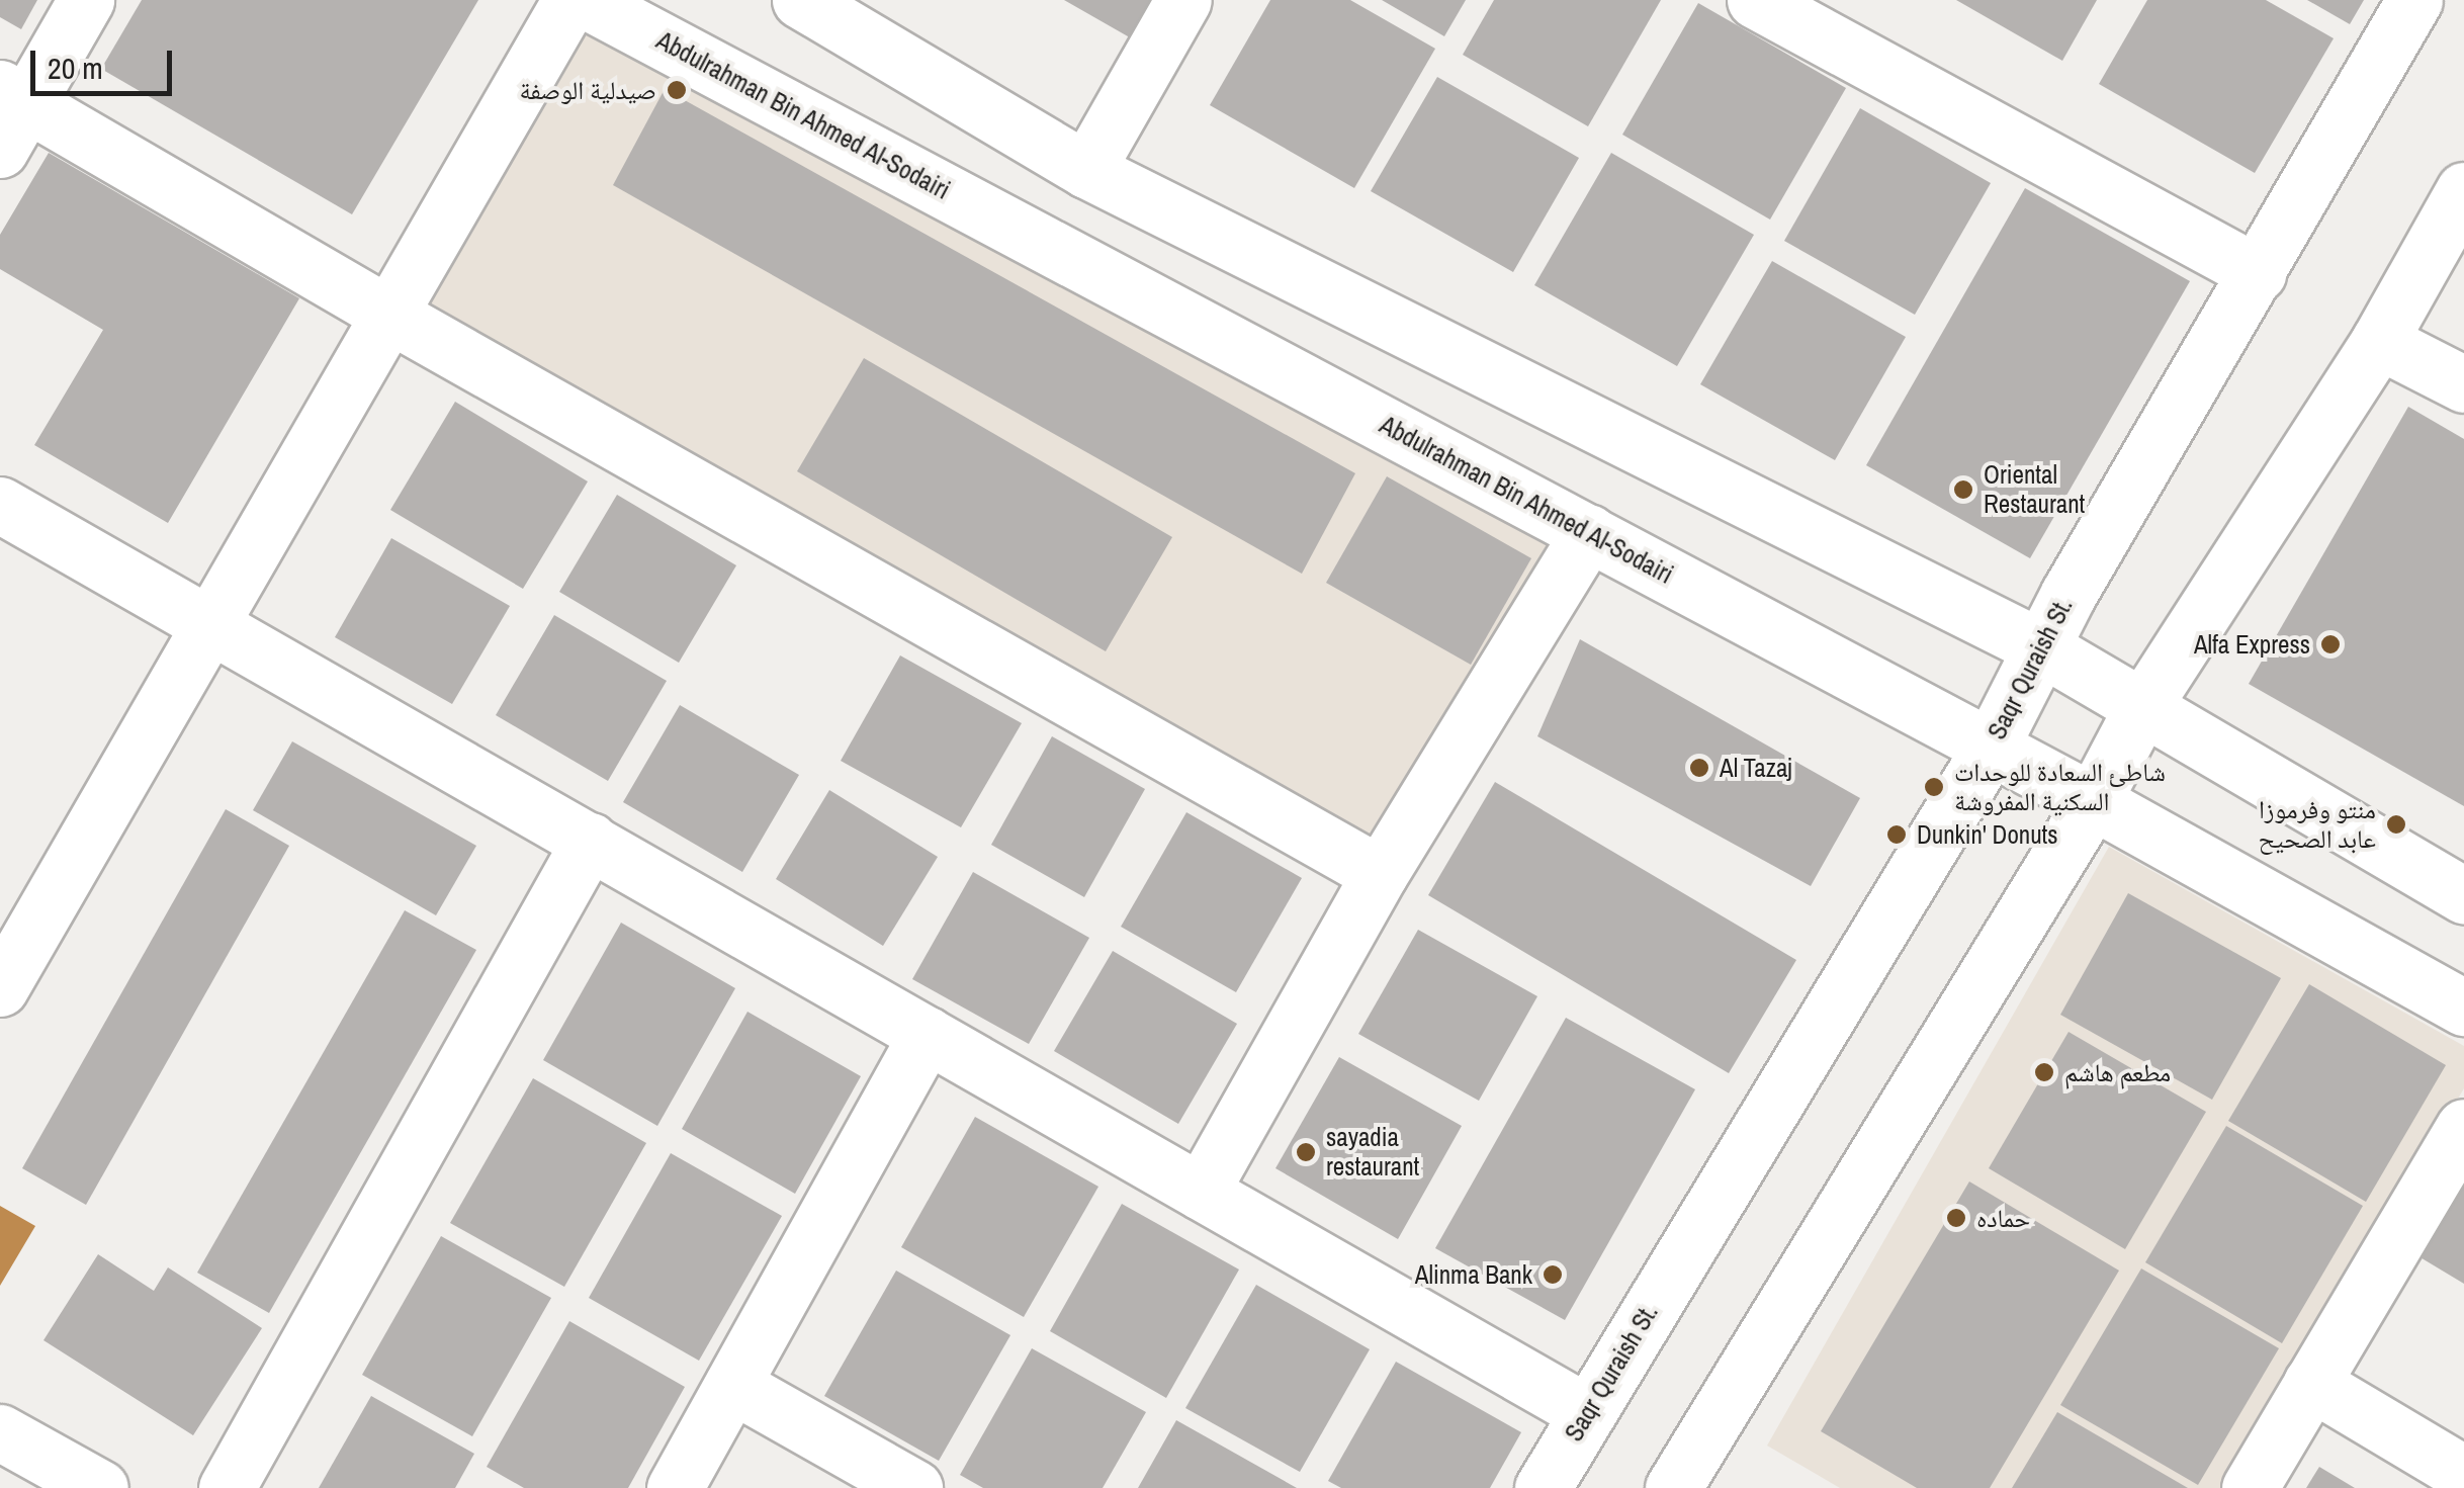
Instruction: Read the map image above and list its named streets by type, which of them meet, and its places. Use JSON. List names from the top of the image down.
{
  "streets": {
    "street": ["Abdulrahman Bin Ahmed Al-Sodairi", "Saqr Quraish St."]
  },
  "crossings": [
    ["Abdulrahman Bin Ahmed Al-Sodairi", "Saqr Quraish St."]
  ],
  "places": [
    "صيدلية الوصفة",
    "Oriental Restaurant",
    "Alfa Express",
    "Al Tazaj",
    "شاطئ السعادة للوحدات السكنية المفروشة",
    "منتو وفرموزا عابد الصحيح",
    "Dunkin' Donuts",
    "مطعم هاشم",
    "sayadia restaurant",
    "حماده",
    "Alinma Bank"
  ],
  "scale_bar": "20 m"
}
